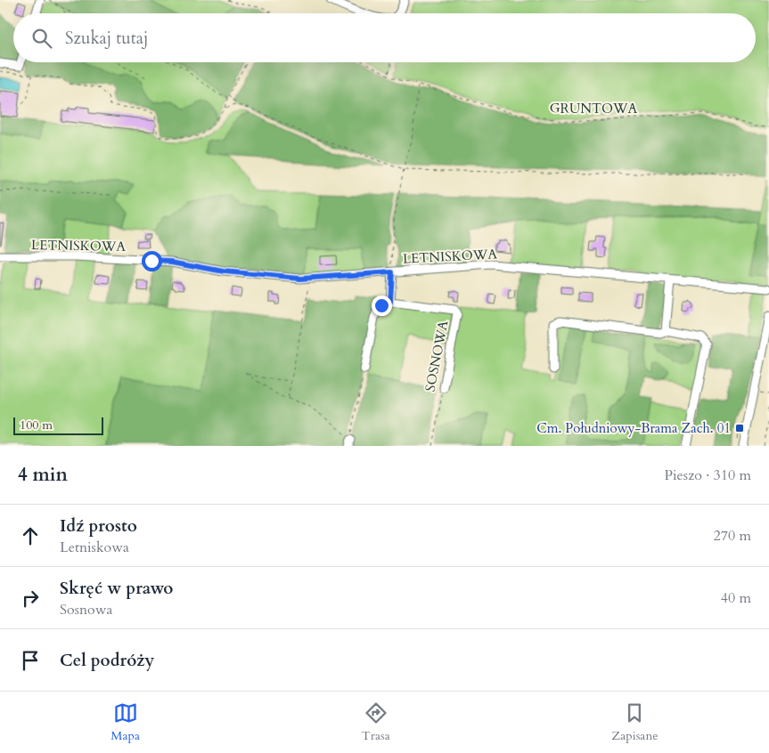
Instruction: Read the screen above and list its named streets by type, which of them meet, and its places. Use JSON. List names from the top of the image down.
{
  "streets": {
    "street": ["LETNISKOWA", "SOSNOWA"],
    "path": ["GRUNTOWA"]
  },
  "places": {
    "transit": ["Cm. Południowy-Brama Zach. 01"]
  },
  "scale_bar": "100 m",
  "page": {
    "search": "Szukaj tutaj",
    "scale": "100 m",
    "heading": ["4 min", "Pieszo · 310 m"],
    "list": [
      ["Idź prosto", "Letniskowa", "270 m"],
      ["Skręć w prawo", "Sosnowa", "40 m"],
      "Cel podróży"
    ],
    "nav": ["Mapa", "Trasa", "Zapisane"]
  }
}
